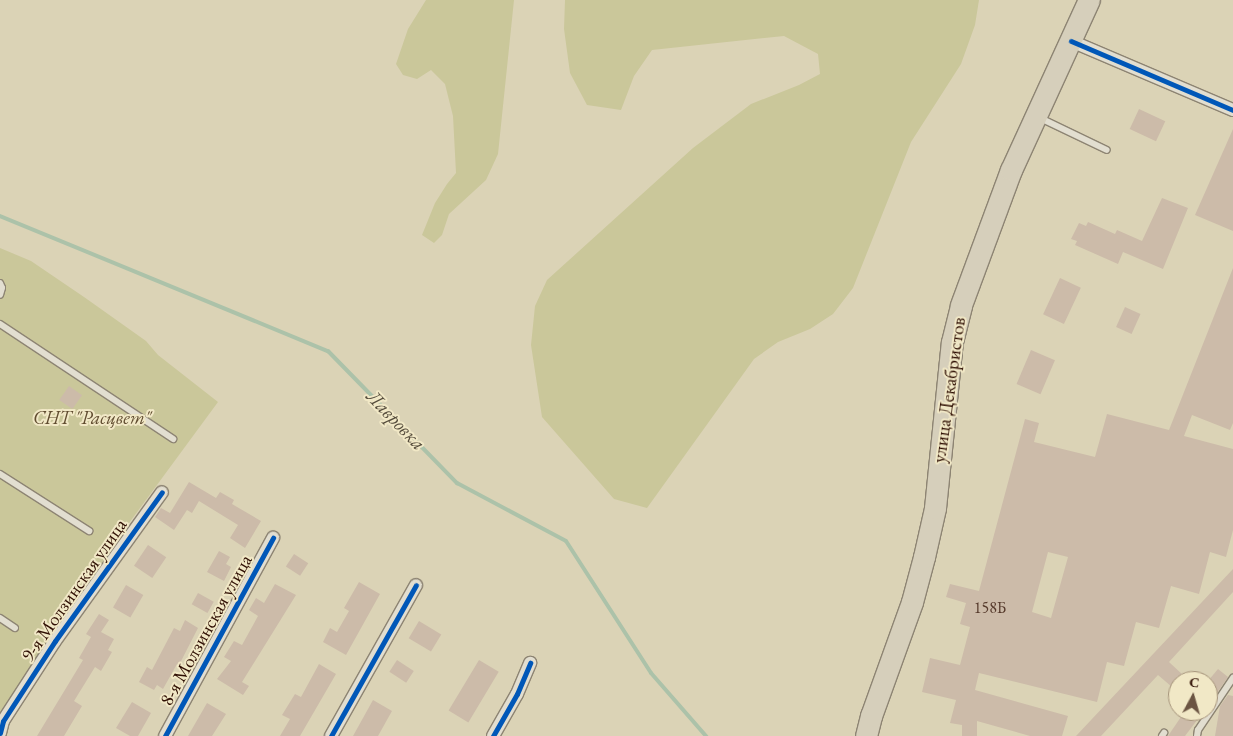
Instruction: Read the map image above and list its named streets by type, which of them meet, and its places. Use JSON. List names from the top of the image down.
{
  "streets": {
    "highway": ["улица Декабристов"],
    "street": ["9-я Молзинская улица", "8-я Молзинская улица"]
  },
  "water": ["Лавровка"],
  "parks": ["СНТ \"Расцвет\""],
  "house_numbers": ["158Б"],
  "north": "top"
}
